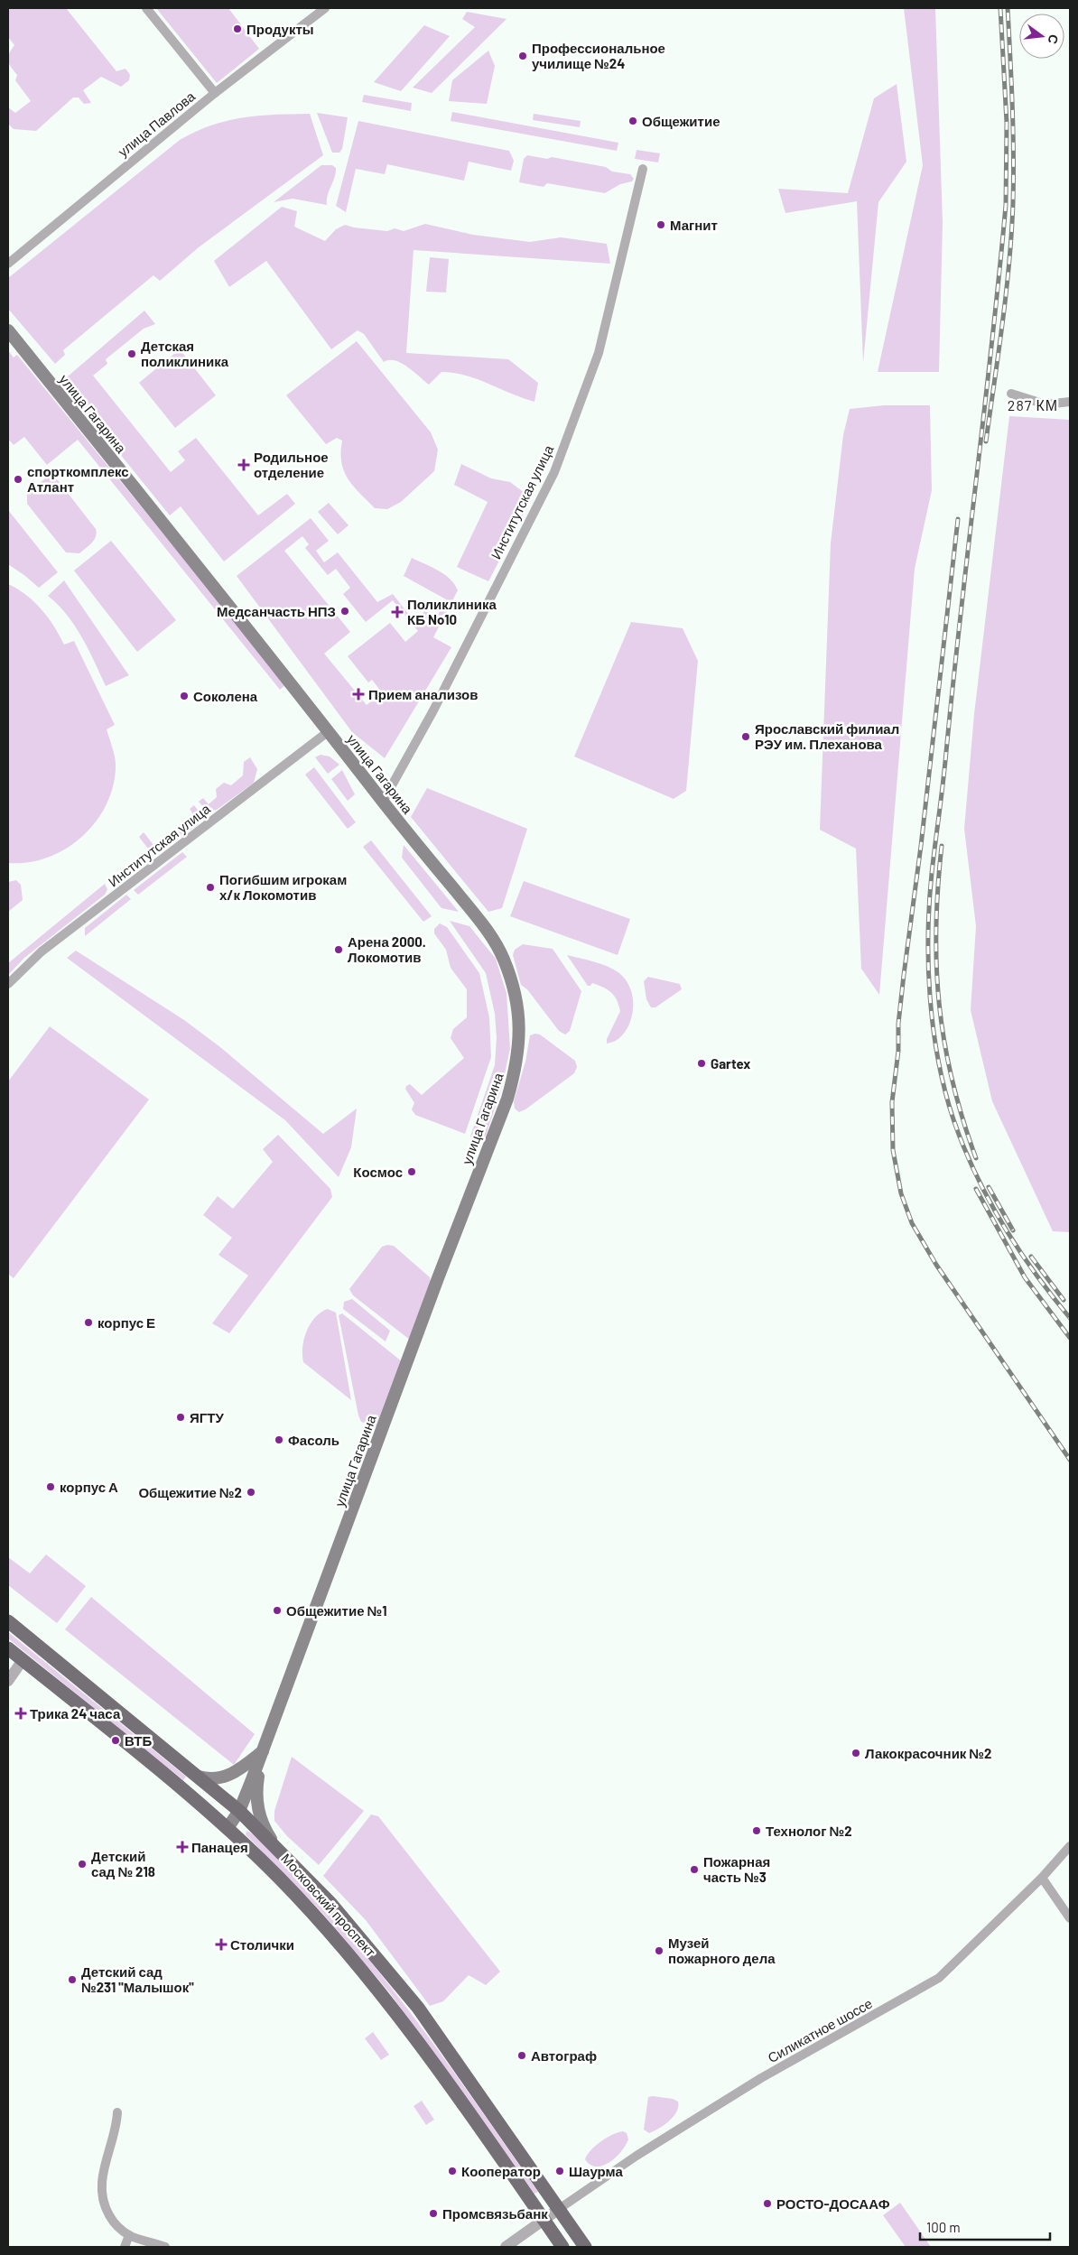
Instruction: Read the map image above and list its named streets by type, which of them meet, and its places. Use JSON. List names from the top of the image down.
{
  "streets": {
    "main road": ["улица Гагарина", "Московский проспект"],
    "street": ["улица Павлова", "Институтская улица", "Силикатное шоссе"]
  },
  "crossings": [
    ["улица Гагарина", "Институтская улица"],
    ["улица Гагарина", "Московский проспект"],
    ["Московский проспект", "Силикатное шоссе"]
  ],
  "districts": ["287 КМ"],
  "places": {
    "other": [
      "Продукты",
      "Профессиональное училище №24",
      "Общежитие",
      "Магнит",
      "Детская поликлиника",
      "спорткомплекс Атлант",
      "Медсанчасть НПЗ",
      "Соколена",
      "Ярославский филиал РЭУ им. Плеханова",
      "Погибшим игрокам х/к Локомотив",
      "Арена 2000. Локомотив",
      "Gartex",
      "Космос",
      "корпус Е",
      "ЯГТУ",
      "Фасоль",
      "корпус А",
      "Общежитие №2",
      "Общежитие №1",
      "ВТБ",
      "Лакокрасочник №2",
      "Технолог №2",
      "Детский сад № 218",
      "Пожарная часть №3",
      "Музей пожарного дела",
      "Детский сад №231 \"Малышок\"",
      "Автограф",
      "Кооператор",
      "Шаурма",
      "РОСТО-ДОСААФ",
      "Промсвязьбанк"
    ],
    "health": [
      "Родильное отделение",
      "Поликлиника КБ No10",
      "Прием анализов",
      "Трика 24 часа",
      "Панацея",
      "Столички"
    ]
  },
  "scale_bar": "100 m",
  "north": "right"
}
